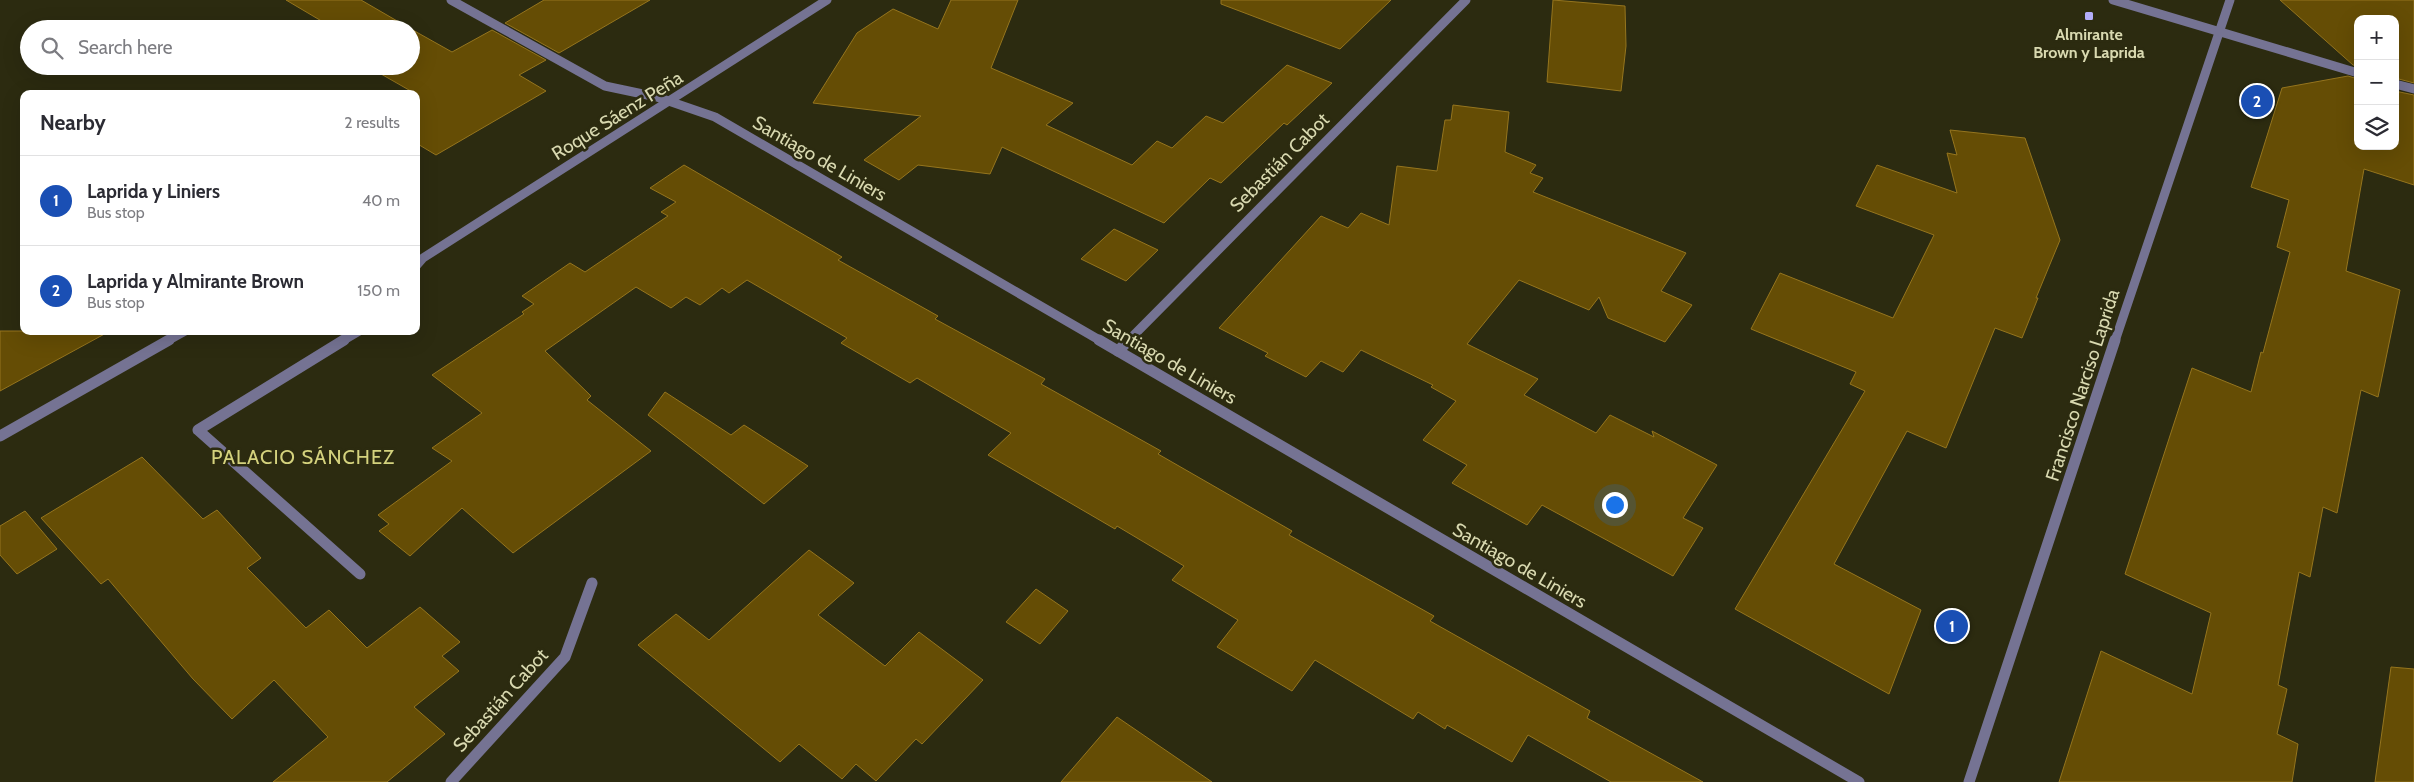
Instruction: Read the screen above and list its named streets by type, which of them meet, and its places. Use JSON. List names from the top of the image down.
{
  "streets": {
    "street": [
      "Roque Sáenz Peña",
      "Santiago de Liniers",
      "Sebastián Cabot",
      "Francisco Narciso Laprida"
    ]
  },
  "crossings": [
    ["Roque Sáenz Peña", "Santiago de Liniers"],
    ["Santiago de Liniers", "Sebastián Cabot"]
  ],
  "districts": ["PALACIO SÁNCHEZ"],
  "places": {
    "transit": ["Almirante Brown y Laprida"]
  },
  "page": {
    "map_buttons": ["+", "−"],
    "search": "Search here",
    "pins": ["2", "1"],
    "heading": ["Nearby", "2 results"],
    "list": [
      {
        "mark": "1",
        "name": "Laprida y Liniers",
        "note": "Bus stop",
        "value": "40 m"
      },
      {
        "mark": "2",
        "name": "Laprida y Almirante Brown",
        "note": "Bus stop",
        "value": "150 m"
      }
    ]
  }
}
